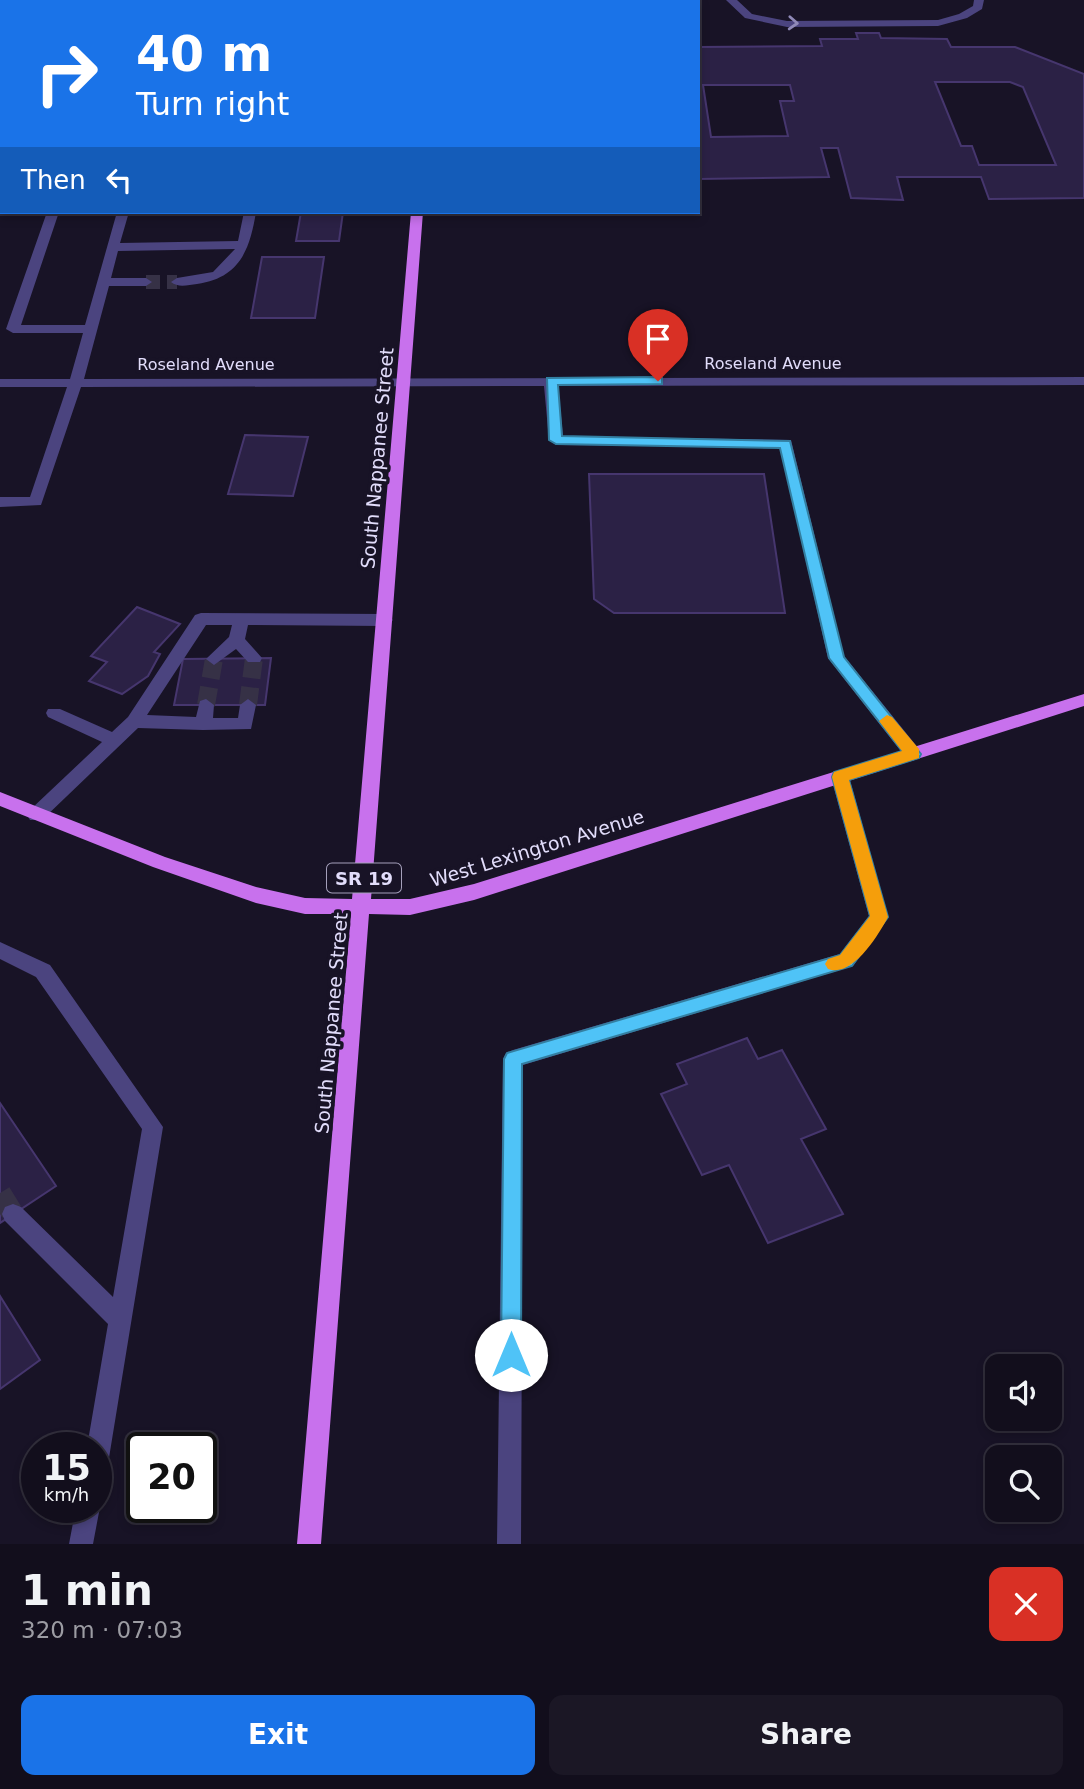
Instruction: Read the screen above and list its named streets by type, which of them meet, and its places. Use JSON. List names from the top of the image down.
{
  "streets": {
    "main road": ["South Nappanee Street", "West Lexington Avenue", "SR 19"],
    "street": ["Roseland Avenue"]
  },
  "crossings": [
    ["Roseland Avenue", "South Nappanee Street"],
    ["South Nappanee Street", "West Lexington Avenue"]
  ],
  "page": {
    "turn": ["40 m", "Turn right"],
    "then": "Then",
    "speed": "15 km/h",
    "limit": "20",
    "heading": ["1 min", "320 m · 07:03"],
    "buttons": ["Exit", "Share"]
  }
}
